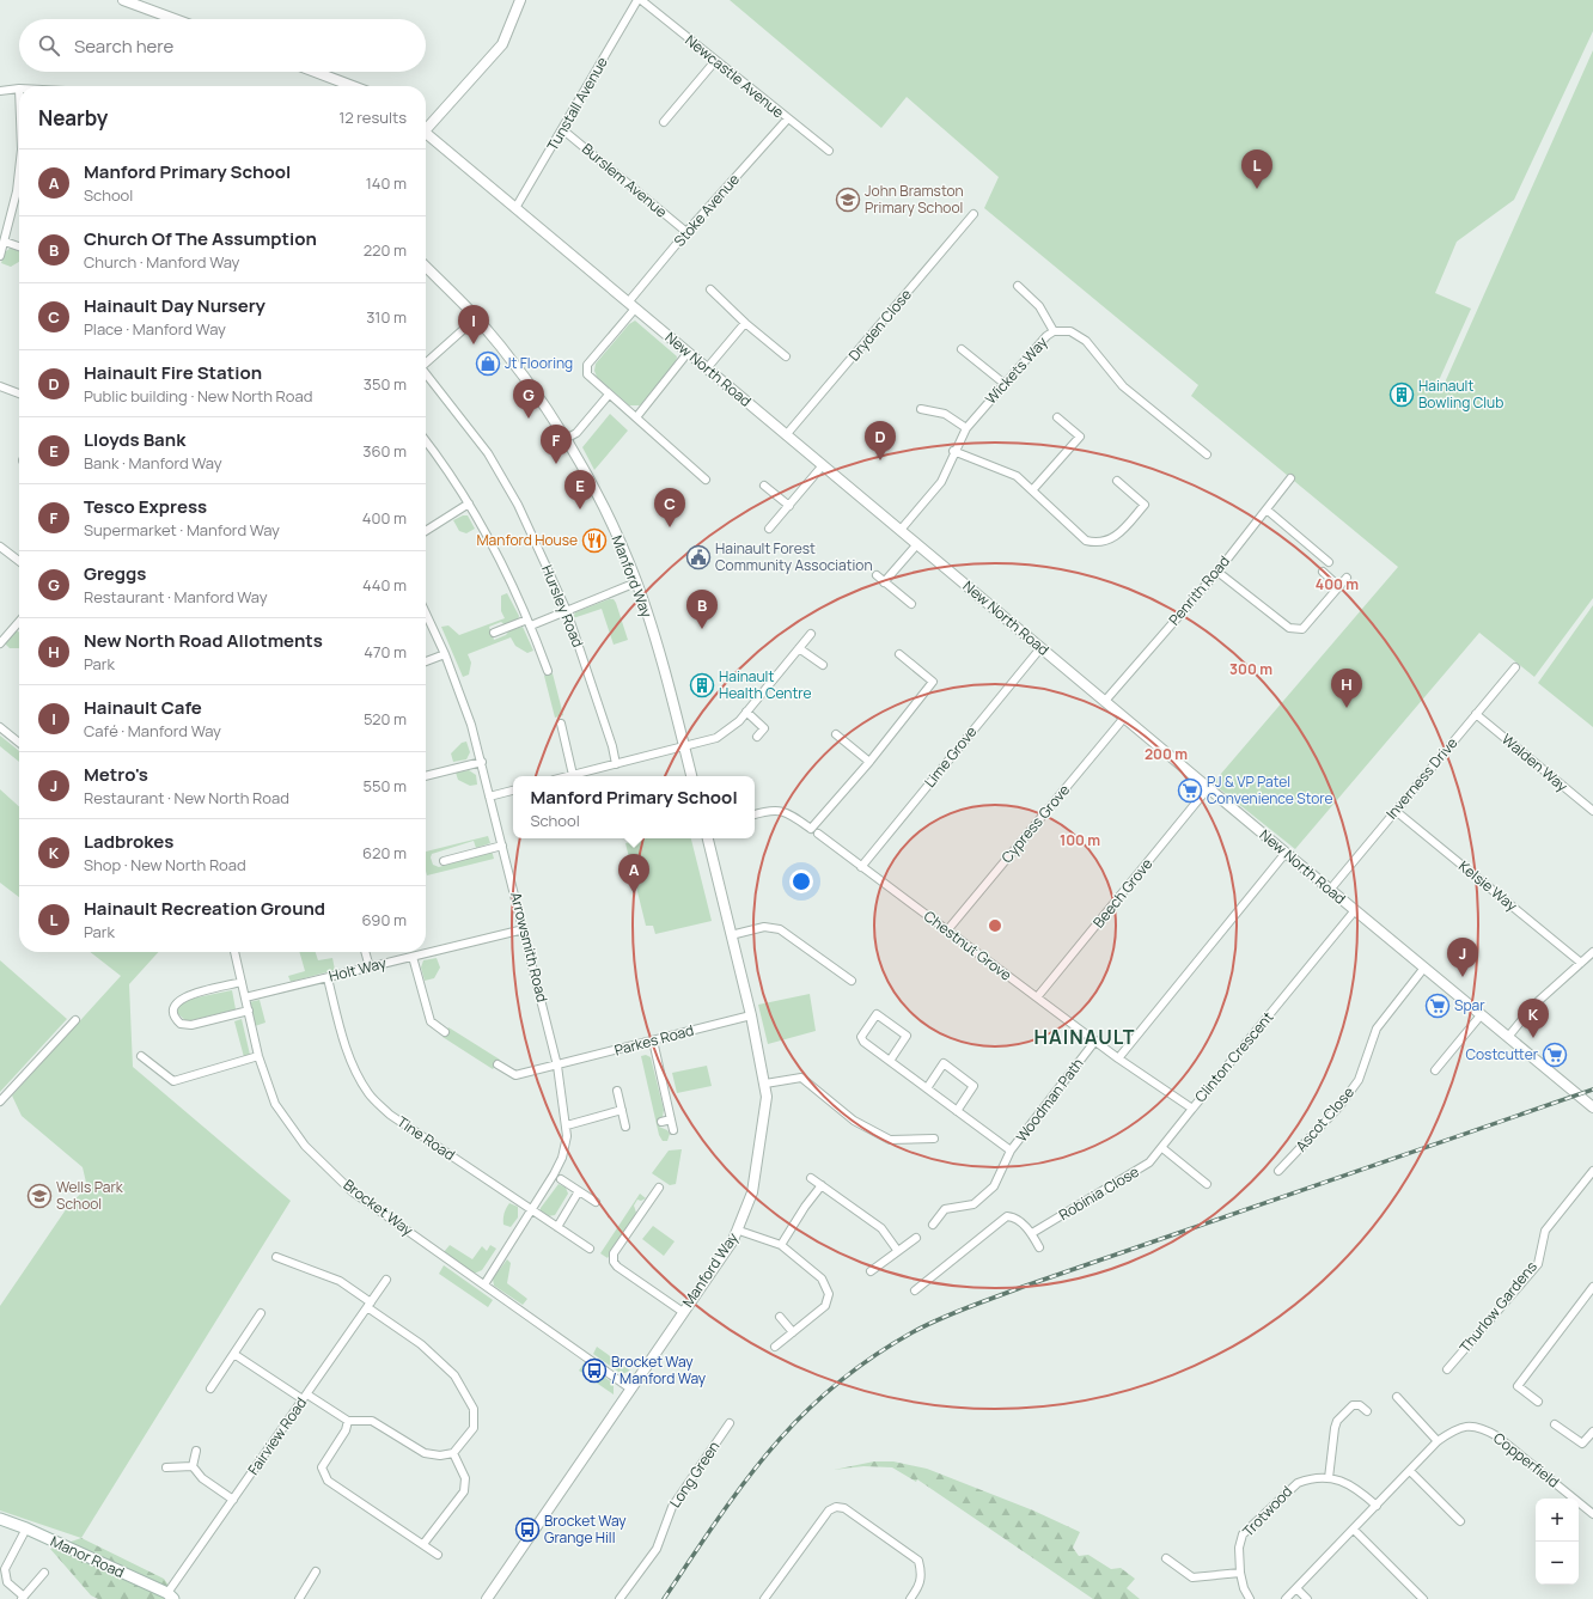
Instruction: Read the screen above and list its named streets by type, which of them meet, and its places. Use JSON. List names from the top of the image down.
{
  "streets": {
    "main road": ["Manor Road"],
    "street": [
      "Newcastle Avenue",
      "Tunstall Avenue",
      "Burslem Avenue",
      "Stoke Avenue",
      "Dryden Close",
      "New North Road",
      "Wickets Way",
      "Manford Way",
      "Penrith Road",
      "Hursley Road",
      "Lime Grove",
      "Walden Way",
      "Inverness Drive",
      "Cypress Grove",
      "Kelsie Way",
      "Beech Grove",
      "Chestnut Grove",
      "Arrowsmith Road",
      "Holt Way",
      "Parkes Road",
      "Clinton Crescent",
      "Woodman Path",
      "Ascot Close",
      "Tine Road",
      "Robinia Close",
      "Brocket Way",
      "Thurlow Gardens",
      "Fairview Road",
      "Copperfield",
      "Long Green",
      "Trotwood"
    ]
  },
  "crossings": [
    ["Newcastle Avenue", "Tunstall Avenue"],
    ["Newcastle Avenue", "Stoke Avenue"],
    ["Tunstall Avenue", "Burslem Avenue"],
    ["Tunstall Avenue", "New North Road"],
    ["Burslem Avenue", "Stoke Avenue"],
    ["Stoke Avenue", "New North Road"],
    ["Dryden Close", "New North Road"],
    ["New North Road", "Wickets Way"],
    ["New North Road", "Penrith Road"],
    ["New North Road", "Lime Grove"],
    ["New North Road", "Inverness Drive"],
    ["New North Road", "Cypress Grove"],
    ["New North Road", "Beech Grove"],
    ["New North Road", "Clinton Crescent"],
    ["New North Road", "Ascot Close"],
    ["Manford Way", "Parkes Road"],
    ["Manford Way", "Brocket Way"],
    ["Lime Grove", "Chestnut Grove"],
    ["Walden Way", "Inverness Drive"],
    ["Inverness Drive", "Kelsie Way"],
    ["Cypress Grove", "Chestnut Grove"],
    ["Beech Grove", "Chestnut Grove"],
    ["Chestnut Grove", "Clinton Crescent"],
    ["Chestnut Grove", "Woodman Path"],
    ["Arrowsmith Road", "Holt Way"],
    ["Arrowsmith Road", "Parkes Road"],
    ["Arrowsmith Road", "Tine Road"],
    ["Arrowsmith Road", "Brocket Way"],
    ["Holt Way", "Tine Road"],
    ["Holt Way", "Brocket Way"],
    ["Clinton Crescent", "Robinia Close"],
    ["Fairview Road", "Manor Road"],
    ["Copperfield", "Trotwood"]
  ],
  "districts": ["HAINAULT"],
  "places": {
    "school or university": ["John Bramston Primary School", "Wells Park School"],
    "shop": ["Jt Flooring"],
    "building": ["Hainault Bowling Club", "Hainault Health Centre"],
    "restaurant": ["Manford House"],
    "public building": ["Hainault Forest Community Association"],
    "supermarket": ["PJ & VP Patel Convenience Store", "Spar", "Costcutter"],
    "bus stop": ["Brocket Way / Manford Way", "Brocket Way Grange Hill"]
  },
  "page": {
    "search": "Search here",
    "heading": ["Nearby", "12 results"],
    "list": [
      {
        "mark": "A",
        "name": "Manford Primary School",
        "note": "School",
        "value": "140 m"
      },
      {
        "mark": "B",
        "name": "Church Of The Assumption",
        "note": "Church · Manford Way",
        "value": "220 m"
      },
      {
        "mark": "C",
        "name": "Hainault Day Nursery",
        "note": "Place · Manford Way",
        "value": "310 m"
      },
      {
        "mark": "D",
        "name": "Hainault Fire Station",
        "note": "Public building · New North Road",
        "value": "350 m"
      },
      {
        "mark": "E",
        "name": "Lloyds Bank",
        "note": "Bank · Manford Way",
        "value": "360 m"
      },
      {
        "mark": "F",
        "name": "Tesco Express",
        "note": "Supermarket · Manford Way",
        "value": "400 m"
      },
      {
        "mark": "G",
        "name": "Greggs",
        "note": "Restaurant · Manford Way",
        "value": "440 m"
      },
      {
        "mark": "H",
        "name": "New North Road Allotments",
        "note": "Park",
        "value": "470 m"
      },
      {
        "mark": "I",
        "name": "Hainault Cafe",
        "note": "Café · Manford Way",
        "value": "520 m"
      },
      {
        "mark": "J",
        "name": "Metro's",
        "note": "Restaurant · New North Road",
        "value": "550 m"
      },
      {
        "mark": "K",
        "name": "Ladbrokes",
        "note": "Shop · New North Road",
        "value": "620 m"
      },
      {
        "mark": "L",
        "name": "Hainault Recreation Ground",
        "note": "Park",
        "value": "690 m"
      }
    ],
    "pins": [
      "L",
      "I",
      "G",
      "D",
      "F",
      "E",
      "C",
      "B",
      "H",
      "A",
      "J",
      "K"
    ],
    "popup": ["Manford Primary School", "School"],
    "map_buttons": ["+", "−"]
  },
  "rings": [
    "400 m",
    "300 m",
    "200 m",
    "100 m"
  ]
}
